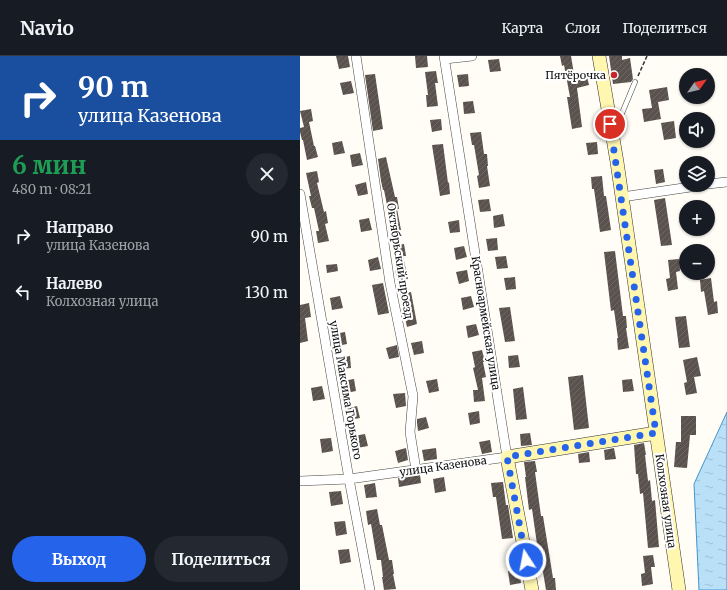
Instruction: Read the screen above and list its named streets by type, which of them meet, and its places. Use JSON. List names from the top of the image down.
{
  "streets": {
    "street": [
      "Октябрьский проезд",
      "Красноармейская улица",
      "улица Максима Горького",
      "улица Казенова",
      "Колхозная улица"
    ]
  },
  "crossings": [
    ["Октябрьский проезд", "улица Казенова"],
    ["Красноармейская улица", "улица Казенова"],
    ["улица Максима Горького", "улица Казенова"],
    ["улица Казенова", "Колхозная улица"]
  ],
  "places": ["Пятёрочка"],
  "north": "top right",
  "page": {
    "header": "Navio",
    "nav": ["Карта", "Слои", "Поделиться"],
    "turn": ["90 m", "улица Казенова"],
    "map_buttons": ["+", "−"],
    "heading": ["6 мин", "480 m · 08:21"],
    "list": [
      {
        "name": "Направо",
        "note": "улица Казенова",
        "value": "90 m"
      },
      {
        "name": "Налево",
        "note": "Колхозная улица",
        "value": "130 m"
      }
    ],
    "buttons": ["Выход", "Поделиться"]
  }
}
